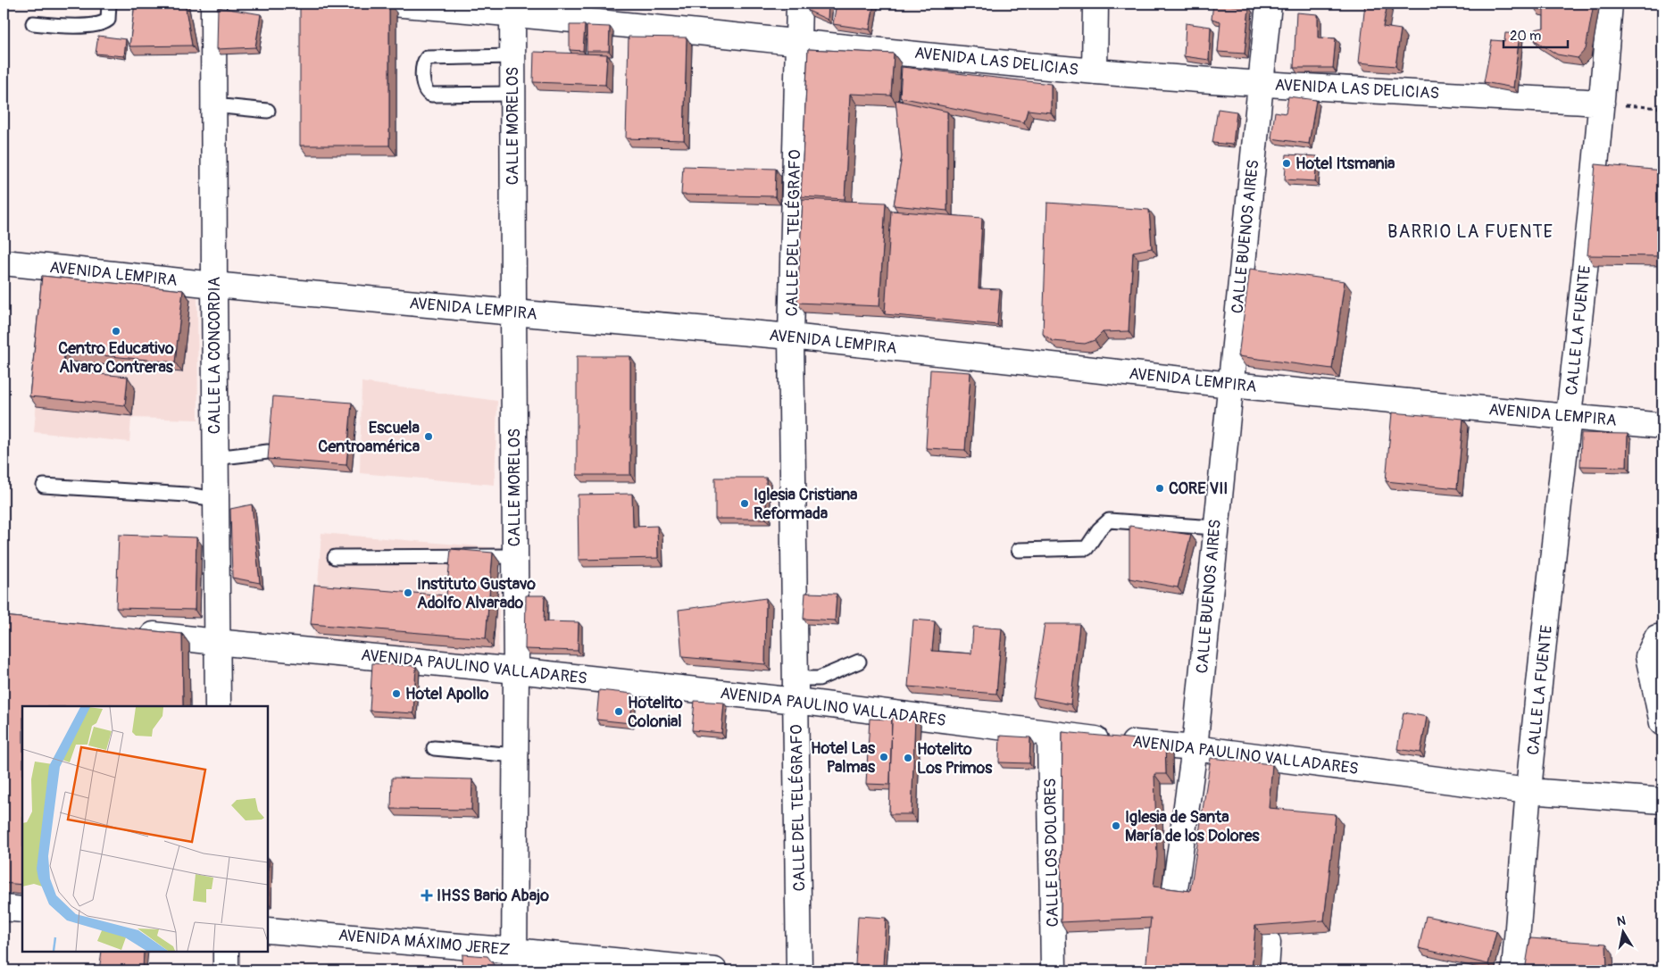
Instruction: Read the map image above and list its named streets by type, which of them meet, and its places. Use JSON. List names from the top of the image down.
{
  "streets": {
    "street": [
      "AVENIDA LAS DELICIAS",
      "CALLE MORELOS",
      "CALLE DEL TELÉGRAFO",
      "CALLE BUENOS AIRES",
      "AVENIDA LEMPIRA",
      "CALLE LA FUENTE",
      "CALLE LA CONCORDIA",
      "AVENIDA PAULINO VALLADARES",
      "CALLE LOS DOLORES",
      "AVENIDA MÁXIMO JEREZ"
    ]
  },
  "crossings": [
    ["AVENIDA LAS DELICIAS", "CALLE MORELOS"],
    ["AVENIDA LAS DELICIAS", "CALLE DEL TELÉGRAFO"],
    ["AVENIDA LAS DELICIAS", "CALLE BUENOS AIRES"],
    ["AVENIDA LAS DELICIAS", "CALLE LA FUENTE"],
    ["CALLE MORELOS", "AVENIDA LEMPIRA"],
    ["CALLE MORELOS", "AVENIDA PAULINO VALLADARES"],
    ["CALLE MORELOS", "AVENIDA MÁXIMO JEREZ"],
    ["CALLE DEL TELÉGRAFO", "AVENIDA LEMPIRA"],
    ["CALLE DEL TELÉGRAFO", "AVENIDA PAULINO VALLADARES"],
    ["CALLE BUENOS AIRES", "AVENIDA LEMPIRA"],
    ["CALLE BUENOS AIRES", "AVENIDA PAULINO VALLADARES"],
    ["AVENIDA LEMPIRA", "CALLE LA FUENTE"],
    ["AVENIDA LEMPIRA", "CALLE LA CONCORDIA"],
    ["CALLE LA FUENTE", "AVENIDA PAULINO VALLADARES"],
    ["CALLE LA CONCORDIA", "AVENIDA PAULINO VALLADARES"],
    ["AVENIDA PAULINO VALLADARES", "CALLE LOS DOLORES"]
  ],
  "districts": ["BARRIO LA FUENTE"],
  "places": {
    "other": [
      "Hotel Itsmania",
      "Centro Educativo Alvaro Contreras",
      "Escuela Centroamérica",
      "CORE VII",
      "Iglesia Cristiana Reformada",
      "Instituto Gustavo Adolfo Alvarado",
      "Hotel Apollo",
      "Hotelito Colonial",
      "Hotel Las Palmas",
      "Hotelito Los Primos",
      "Iglesia de Santa María de los Dolores"
    ],
    "health": ["IHSS Bario Abajo"]
  },
  "scale_bar": "20 m",
  "north": "top"
}
